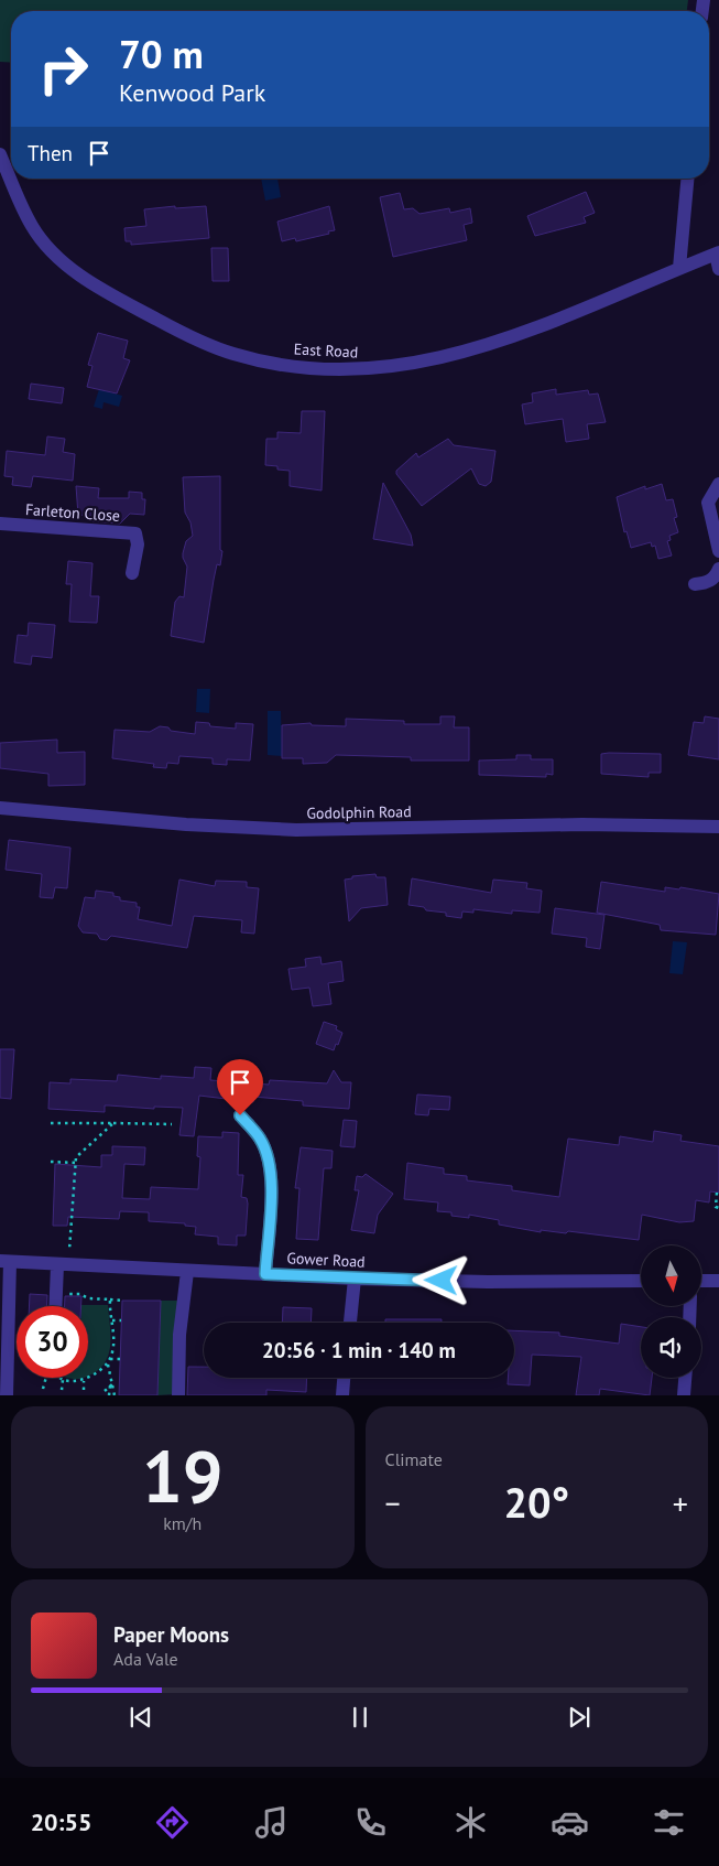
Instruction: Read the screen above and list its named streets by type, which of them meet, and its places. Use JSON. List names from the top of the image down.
{
  "streets": {
    "street": [
      "East Road",
      "Farleton Close",
      "Godolphin Road",
      "Gower Road"
    ]
  },
  "north": "bottom",
  "page": {
    "turn": ["70 m", "Kenwood Park"],
    "then": "Then",
    "limit": "30",
    "trip": "20:56 · 1 min · 140 m",
    "tile": [
      ["19", "km/h"],
      "Climate"
    ],
    "heat": ["−", "20°", "+"],
    "song": ["Paper Moons", "Ada Vale"],
    "tabs": "20:55"
  }
}
